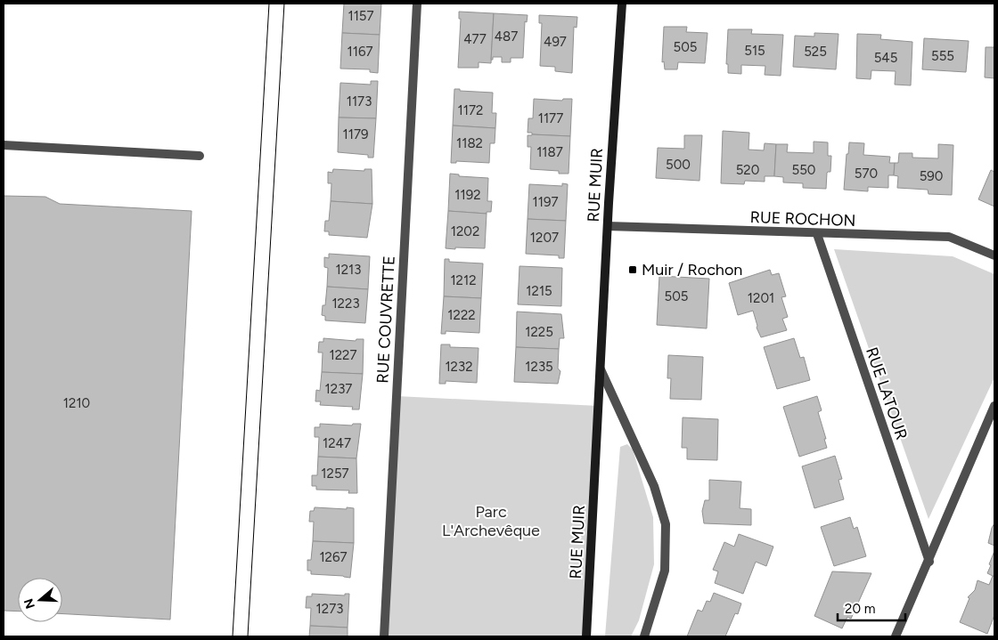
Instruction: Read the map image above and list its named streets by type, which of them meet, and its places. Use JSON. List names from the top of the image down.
{
  "streets": {
    "street": [
      "RUE MUIR",
      "RUE ROCHON",
      "RUE COUVRETTE",
      "RUE LATOUR"
    ]
  },
  "crossings": [
    ["RUE MUIR", "RUE ROCHON"],
    ["RUE ROCHON", "RUE LATOUR"]
  ],
  "parks": ["Parc L'Archevêque"],
  "places": {
    "transit": ["Muir / Rochon"]
  },
  "house_numbers": [
    "1157",
    "487",
    "477",
    "497",
    "505",
    "515",
    "1167",
    "525",
    "555",
    "545",
    "1173",
    "1172",
    "1177",
    "1179",
    "1182",
    "1187",
    "500",
    "520",
    "550",
    "570",
    "590",
    "1192",
    "1197",
    "1202",
    "1207",
    "1213",
    "1212",
    "1215",
    "505",
    "1201",
    "1223",
    "1222",
    "1225",
    "1227",
    "1232",
    "1235",
    "1237",
    "1210",
    "1247",
    "1257",
    "1267",
    "1273"
  ],
  "scale_bar": "20 m",
  "north": "left"
}
